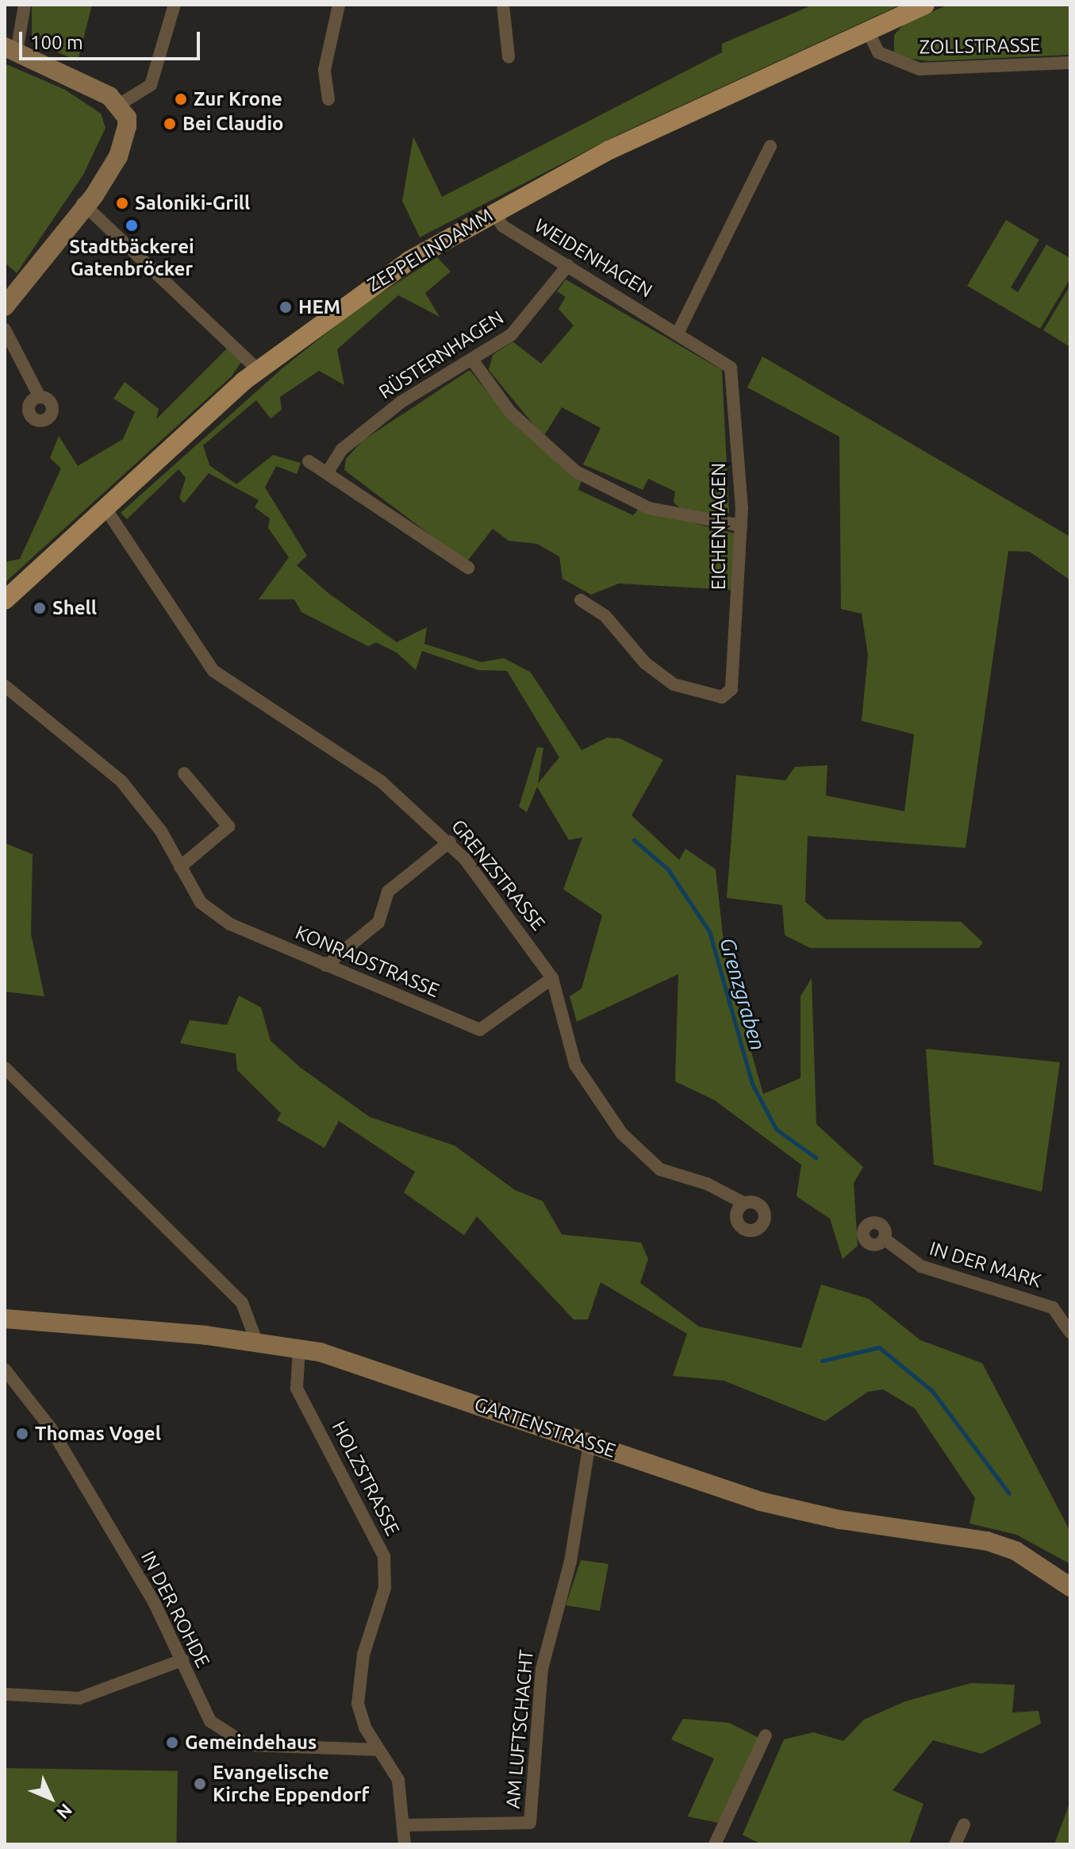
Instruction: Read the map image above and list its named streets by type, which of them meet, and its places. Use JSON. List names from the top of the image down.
{
  "streets": {
    "main road": ["ZEPPELINDAMM"],
    "street": [
      "ZOLLSTRASSE",
      "WEIDENHAGEN",
      "RÜSTERNHAGEN",
      "EICHENHAGEN",
      "GRENZSTRASSE",
      "KONRADSTRASSE",
      "IN DER MARK",
      "GARTENSTRASSE",
      "HOLZSTRASSE",
      "IN DER ROHDE",
      "AM LUFTSCHACHT"
    ]
  },
  "crossings": [
    ["ZOLLSTRASSE", "ZEPPELINDAMM"],
    ["ZEPPELINDAMM", "WEIDENHAGEN"],
    ["ZEPPELINDAMM", "GRENZSTRASSE"],
    ["WEIDENHAGEN", "RÜSTERNHAGEN"],
    ["WEIDENHAGEN", "EICHENHAGEN"],
    ["GRENZSTRASSE", "KONRADSTRASSE"],
    ["GARTENSTRASSE", "HOLZSTRASSE"],
    ["GARTENSTRASSE", "AM LUFTSCHACHT"],
    ["HOLZSTRASSE", "IN DER ROHDE"],
    ["HOLZSTRASSE", "AM LUFTSCHACHT"]
  ],
  "water": ["Grenzgraben"],
  "places": [
    "Zur Krone",
    "Bei Claudio",
    "Saloniki-Grill",
    "Stadtbäckerei Gatenbröcker",
    "HEM",
    "Shell",
    "Thomas Vogel",
    "Gemeindehaus",
    "Evangelische Kirche Eppendorf"
  ],
  "scale_bar": "100 m",
  "north": "bottom right"
}
